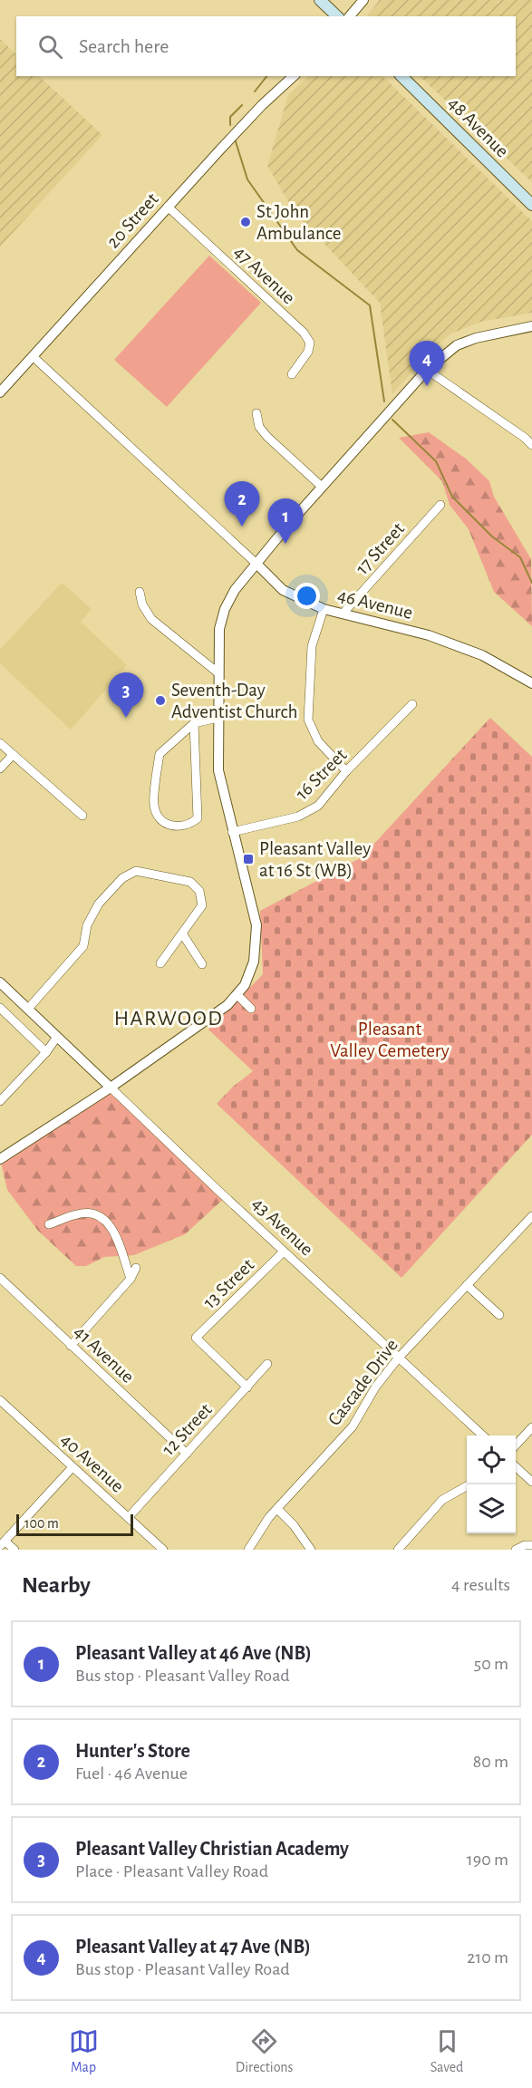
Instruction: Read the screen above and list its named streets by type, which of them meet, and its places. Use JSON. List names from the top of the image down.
{
  "streets": {
    "main road": ["48 Avenue"],
    "street": [
      "20 Street",
      "47 Avenue",
      "17 Street",
      "46 Avenue",
      "16 Street",
      "43 Avenue",
      "13 Street",
      "41 Avenue",
      "Cascade Drive",
      "12 Street",
      "40 Avenue"
    ]
  },
  "crossings": [
    ["20 Street", "47 Avenue"],
    ["20 Street", "46 Avenue"],
    ["17 Street", "46 Avenue"],
    ["43 Avenue", "13 Street"],
    ["43 Avenue", "Cascade Drive"],
    ["13 Street", "12 Street"],
    ["41 Avenue", "12 Street"],
    ["12 Street", "40 Avenue"]
  ],
  "districts": ["HARWOOD"],
  "parks": ["Pleasant Valley Cemetery"],
  "places": {
    "other": ["St John Ambulance", "Seventh-Day Adventist Church"],
    "transit": ["Pleasant Valley at 16 St (WB)"]
  },
  "scale_bar": "100 m",
  "page": {
    "search": "Search here",
    "pins": [
      "4",
      "2",
      "1",
      "3"
    ],
    "scale": "100 m",
    "heading": ["Nearby", "4 results"],
    "list": [
      {
        "mark": "1",
        "name": "Pleasant Valley at 46 Ave (NB)",
        "note": "Bus stop · Pleasant Valley Road",
        "value": "50 m"
      },
      {
        "mark": "2",
        "name": "Hunter's Store",
        "note": "Fuel · 46 Avenue",
        "value": "80 m"
      },
      {
        "mark": "3",
        "name": "Pleasant Valley Christian Academy",
        "note": "Place · Pleasant Valley Road",
        "value": "190 m"
      },
      {
        "mark": "4",
        "name": "Pleasant Valley at 47 Ave (NB)",
        "note": "Bus stop · Pleasant Valley Road",
        "value": "210 m"
      }
    ],
    "nav": ["Map", "Directions", "Saved"]
  }
}
